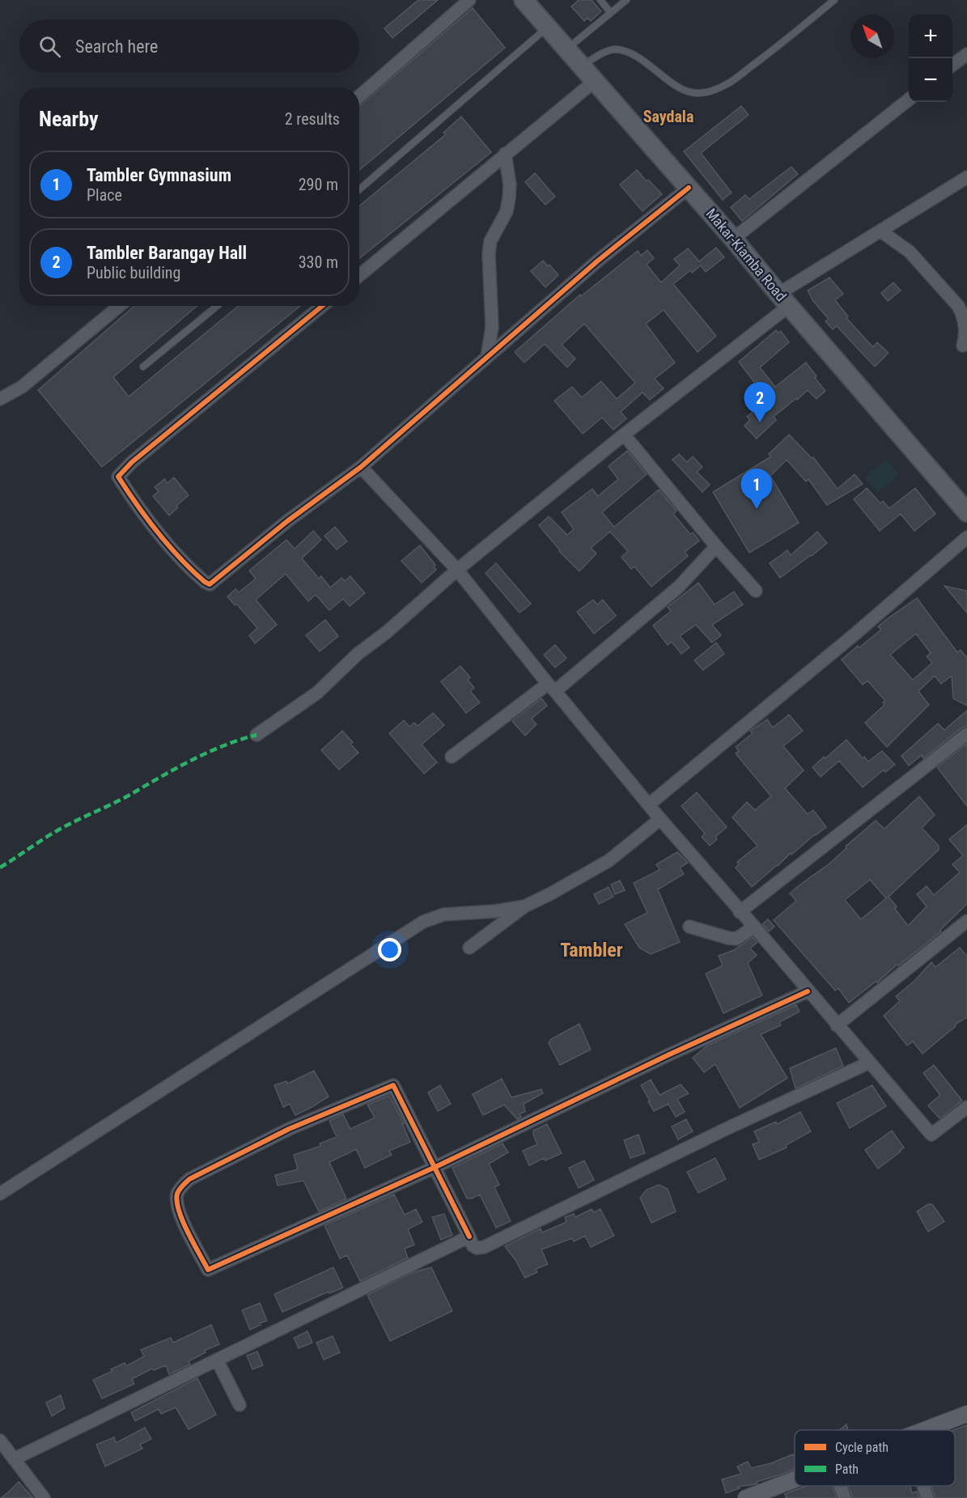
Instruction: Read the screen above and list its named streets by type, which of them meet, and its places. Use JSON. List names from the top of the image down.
{
  "streets": {
    "main road": ["Makar-Kiamba Road"]
  },
  "districts": ["Saydala", "Tambler"],
  "legend": ["Cycle path", "Path"],
  "north": "top left",
  "page": {
    "map_buttons": ["+", "−"],
    "search": "Search here",
    "heading": ["Nearby", "2 results"],
    "list": [
      {
        "mark": "1",
        "name": "Tambler Gymnasium",
        "note": "Place",
        "value": "290 m"
      },
      {
        "mark": "2",
        "name": "Tambler Barangay Hall",
        "note": "Public building",
        "value": "330 m"
      }
    ],
    "pins": ["2", "1"]
  }
}
